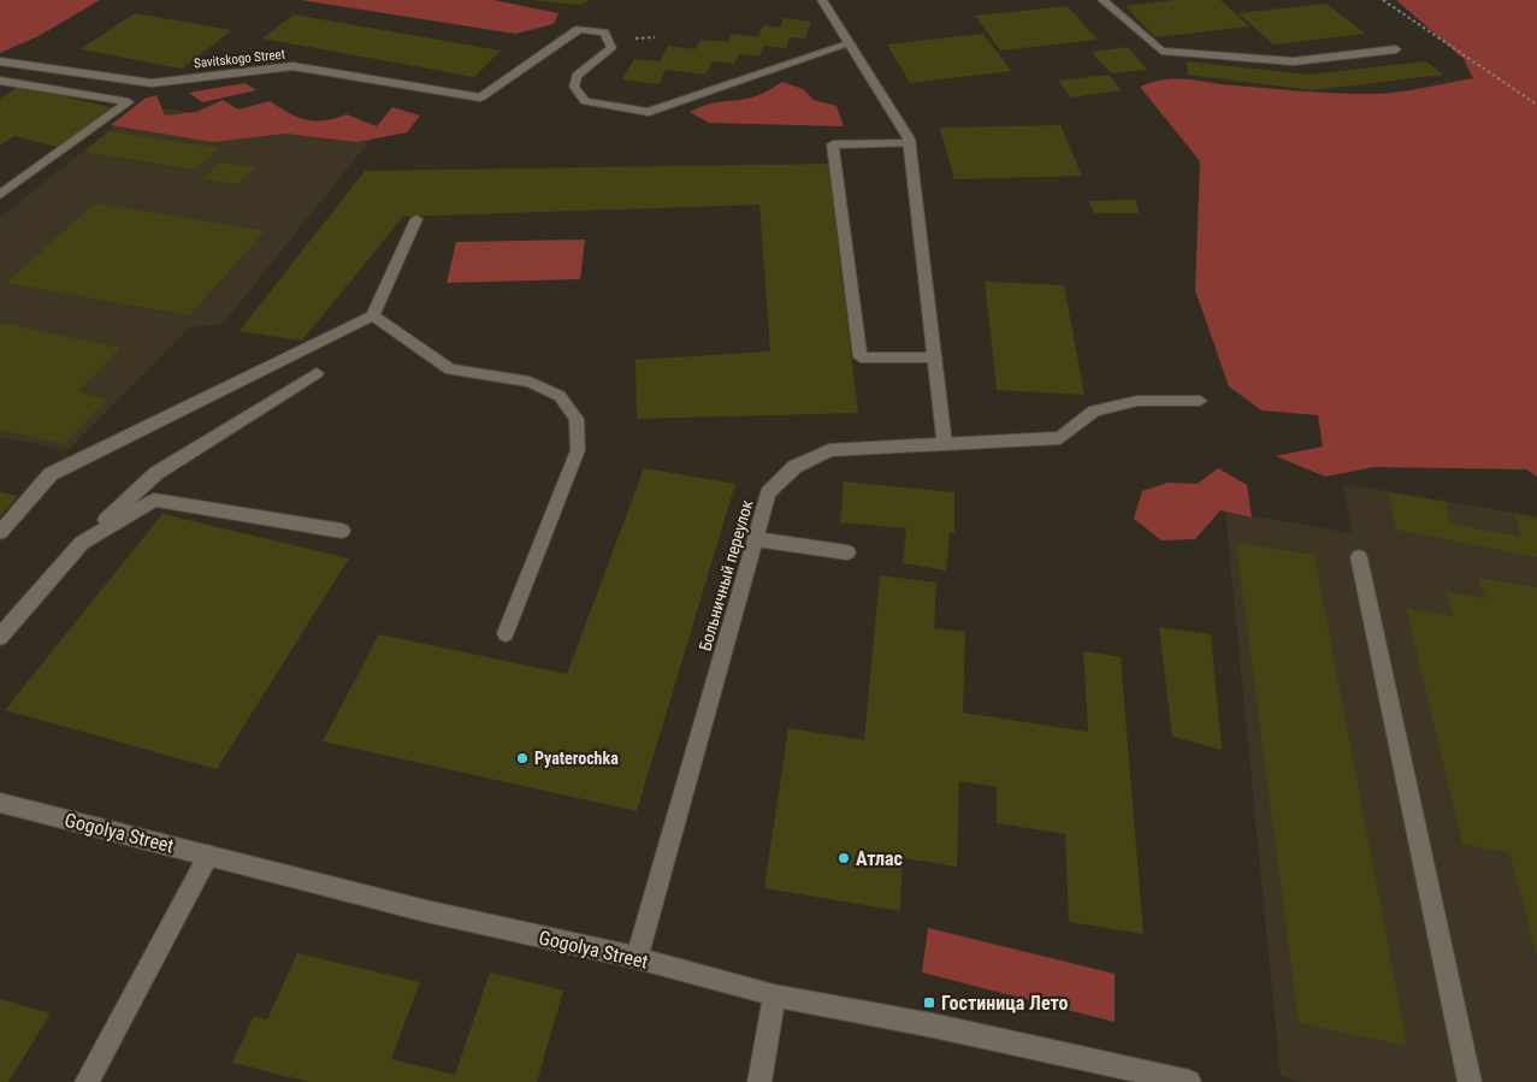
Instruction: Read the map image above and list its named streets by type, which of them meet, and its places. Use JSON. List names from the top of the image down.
{
  "streets": {
    "street": ["Savitskogo Street", "Больничный переулок", "Gogolya Street"]
  },
  "crossings": [
    ["Больничный переулок", "Gogolya Street"]
  ],
  "places": {
    "other": ["Pyaterochka", "Атлас"],
    "transit": ["Гостиница Лето"]
  }
}
